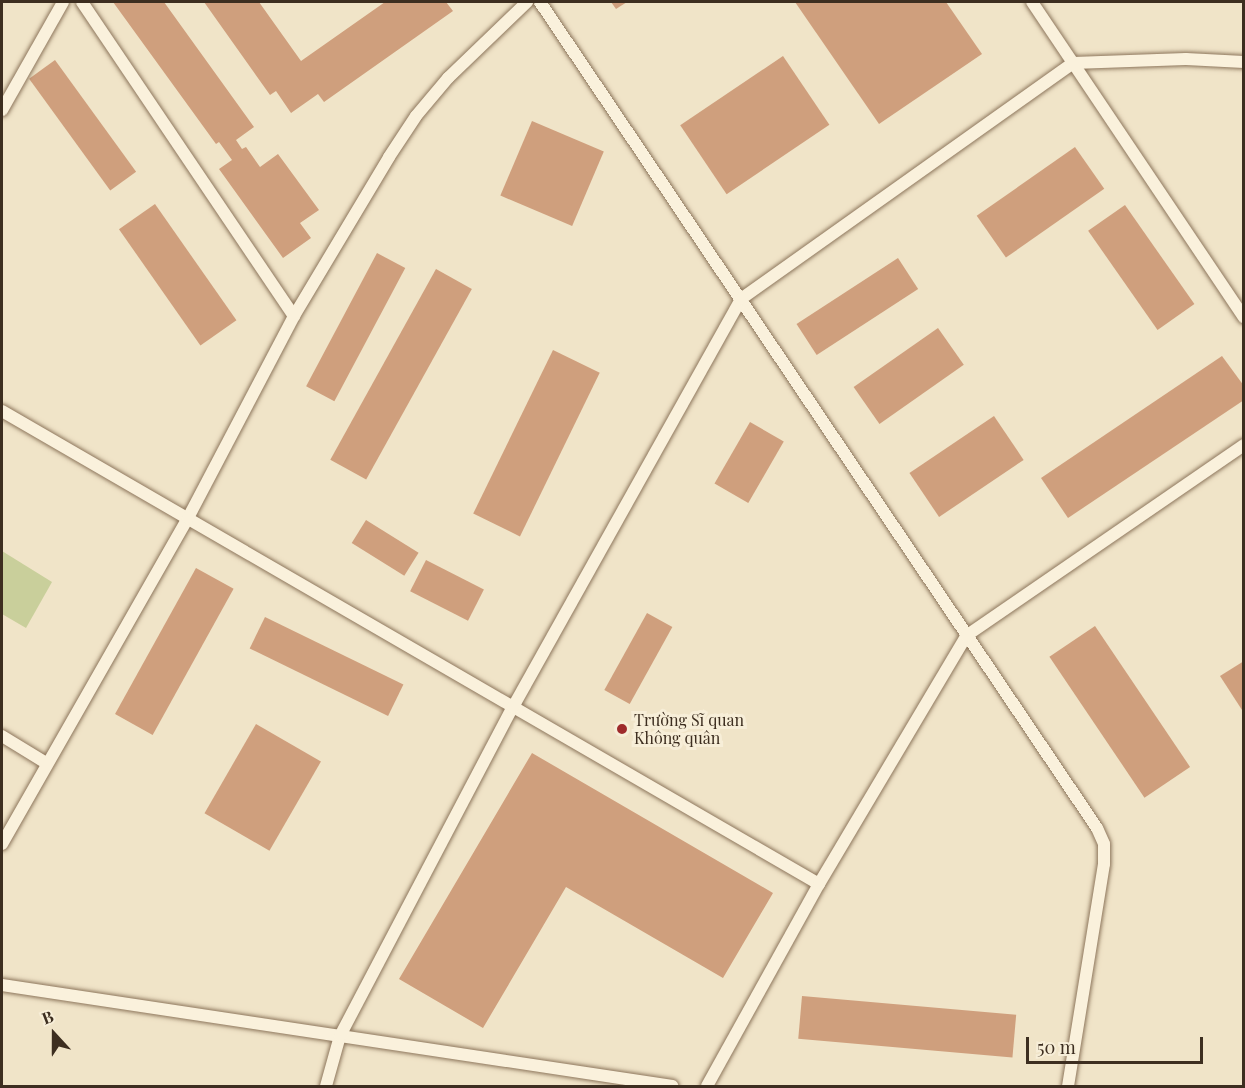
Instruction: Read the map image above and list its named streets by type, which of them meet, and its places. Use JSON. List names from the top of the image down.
{
  "places": ["Trường Sĩ quan Không quân"],
  "scale_bar": "50 m",
  "north": "top"
}
